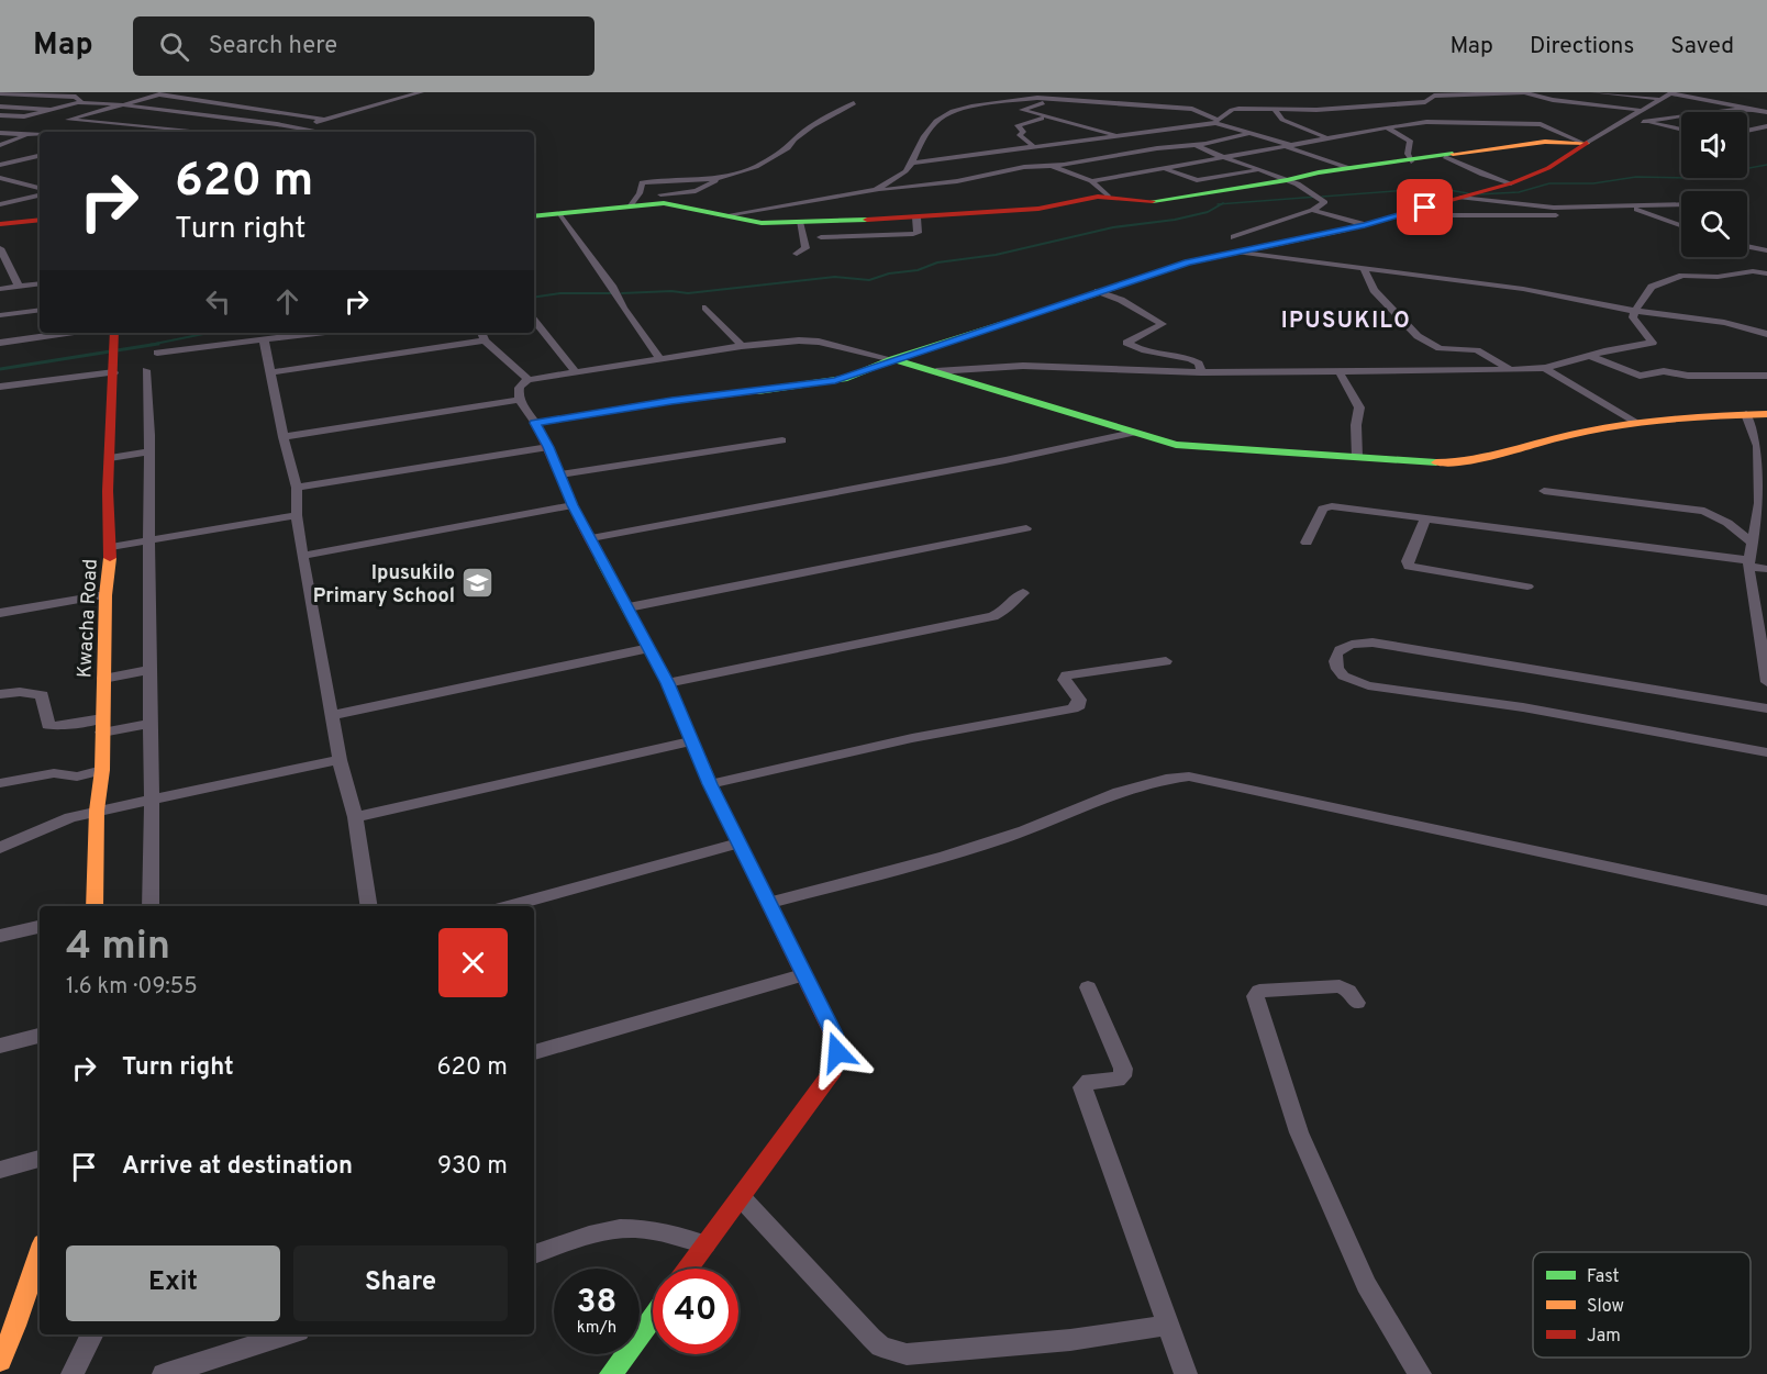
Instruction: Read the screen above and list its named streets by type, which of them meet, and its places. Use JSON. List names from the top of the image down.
{
  "streets": {
    "street": ["Kwacha Road"]
  },
  "districts": ["IPUSUKILO"],
  "places": {
    "school or university": ["Ipusukilo Primary School"]
  },
  "legend": ["Fast", "Slow", "Jam"],
  "page": {
    "header": "Map",
    "search": "Search here",
    "nav": ["Map", "Directions", "Saved"],
    "turn": ["620 m", "Turn right"],
    "heading": ["4 min", "1.6 km · 09:55"],
    "list": [
      {
        "name": "Turn right",
        "value": "620 m"
      },
      {
        "name": "Arrive at destination",
        "value": "930 m"
      }
    ],
    "buttons": ["Exit", "Share"],
    "speed": "38 km/h",
    "limit": "40"
  }
}
